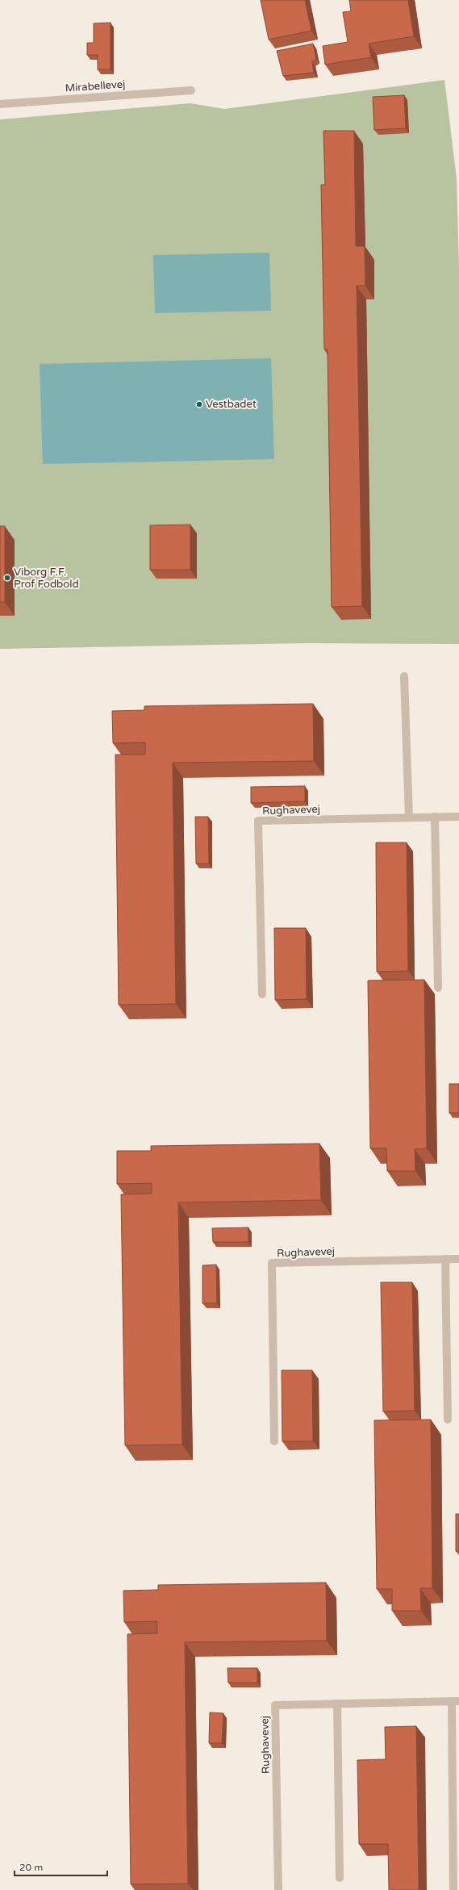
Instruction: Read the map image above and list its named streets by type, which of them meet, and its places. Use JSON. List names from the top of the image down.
{
  "streets": {
    "street": ["Mirabellevej", "Rughavevej"]
  },
  "places": ["Vestbadet", "Viborg F.F. Prof Fodbold"],
  "scale_bar": "20 m"
}
